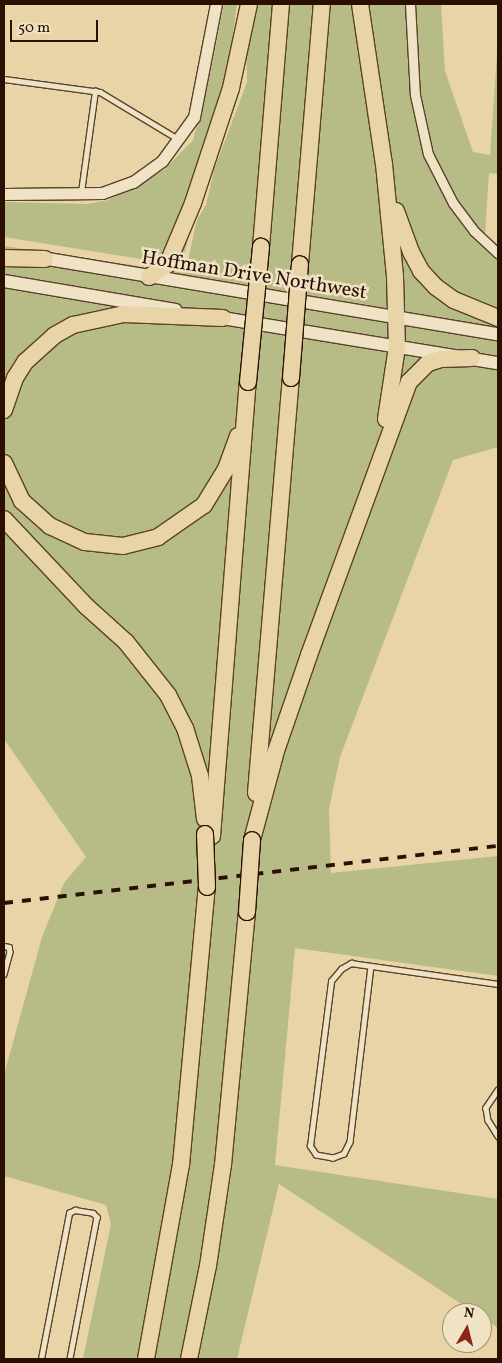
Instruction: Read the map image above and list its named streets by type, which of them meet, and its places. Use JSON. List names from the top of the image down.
{
  "streets": {
    "main road": ["Hoffman Drive Northwest"]
  },
  "scale_bar": "50 m",
  "north": "top"
}
